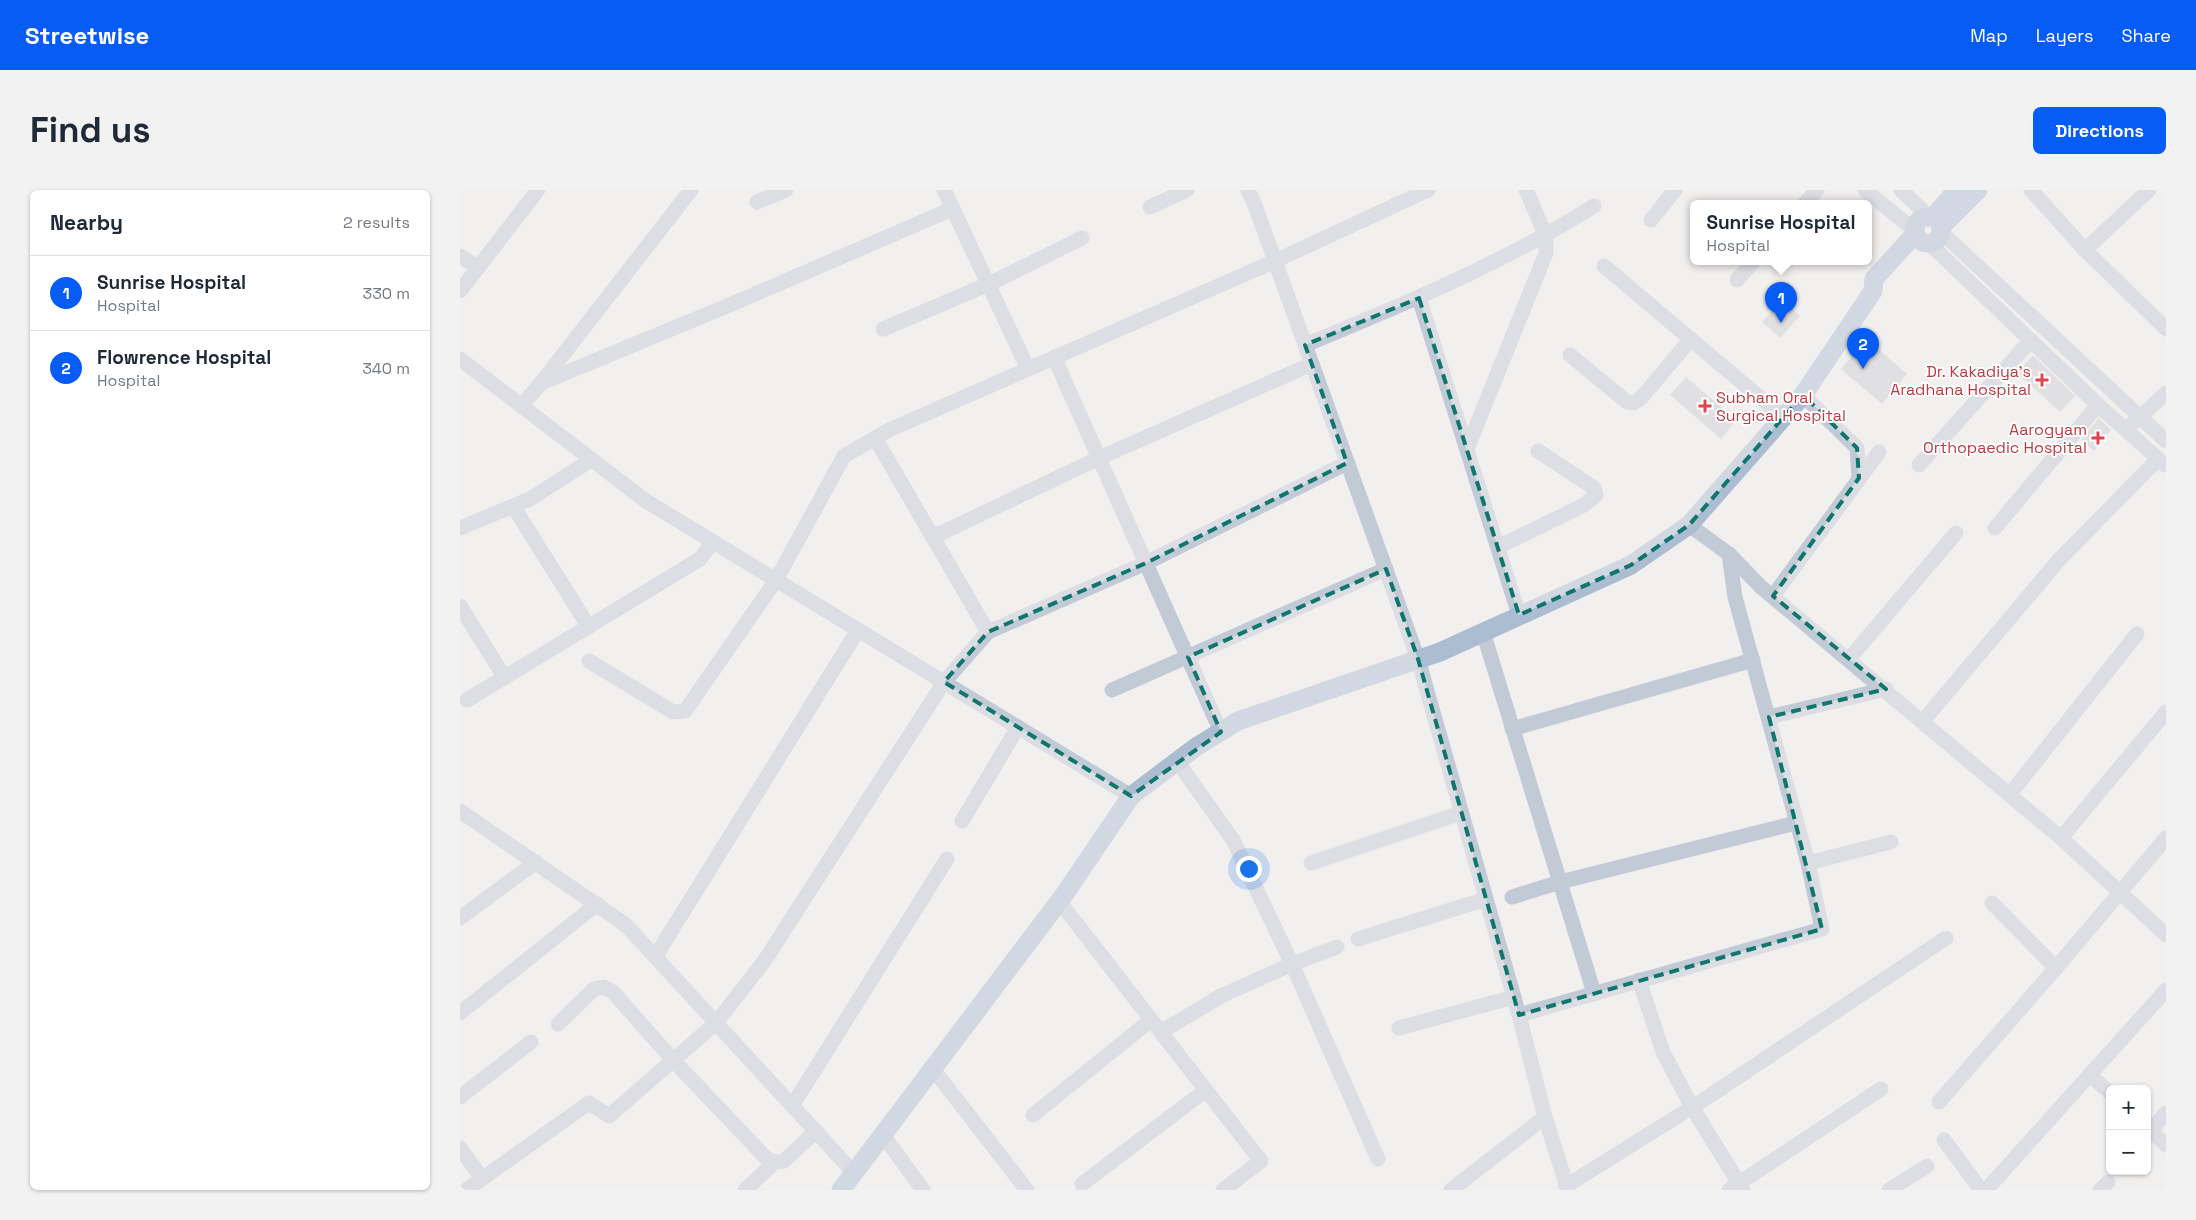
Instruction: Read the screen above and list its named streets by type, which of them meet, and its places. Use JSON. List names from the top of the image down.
{
  "places": {
    "health": ["Dr. Kakadiya's Aradhana Hospital", "Subham Oral Surgical Hospital", "Aarogyam Orthopaedic Hospital"]
  },
  "page": {
    "header": "Streetwise",
    "nav": ["Map", "Layers", "Share"],
    "buttons": "Directions",
    "title": "Find us",
    "heading": ["Nearby", "2 results"],
    "popup": ["Sunrise Hospital", "Hospital"],
    "list": [
      {
        "mark": "1",
        "name": "Sunrise Hospital",
        "note": "Hospital",
        "value": "330 m"
      },
      {
        "mark": "2",
        "name": "Flowrence Hospital",
        "note": "Hospital",
        "value": "340 m"
      }
    ],
    "pins": ["1", "2"],
    "map_buttons": ["+", "−"]
  }
}
